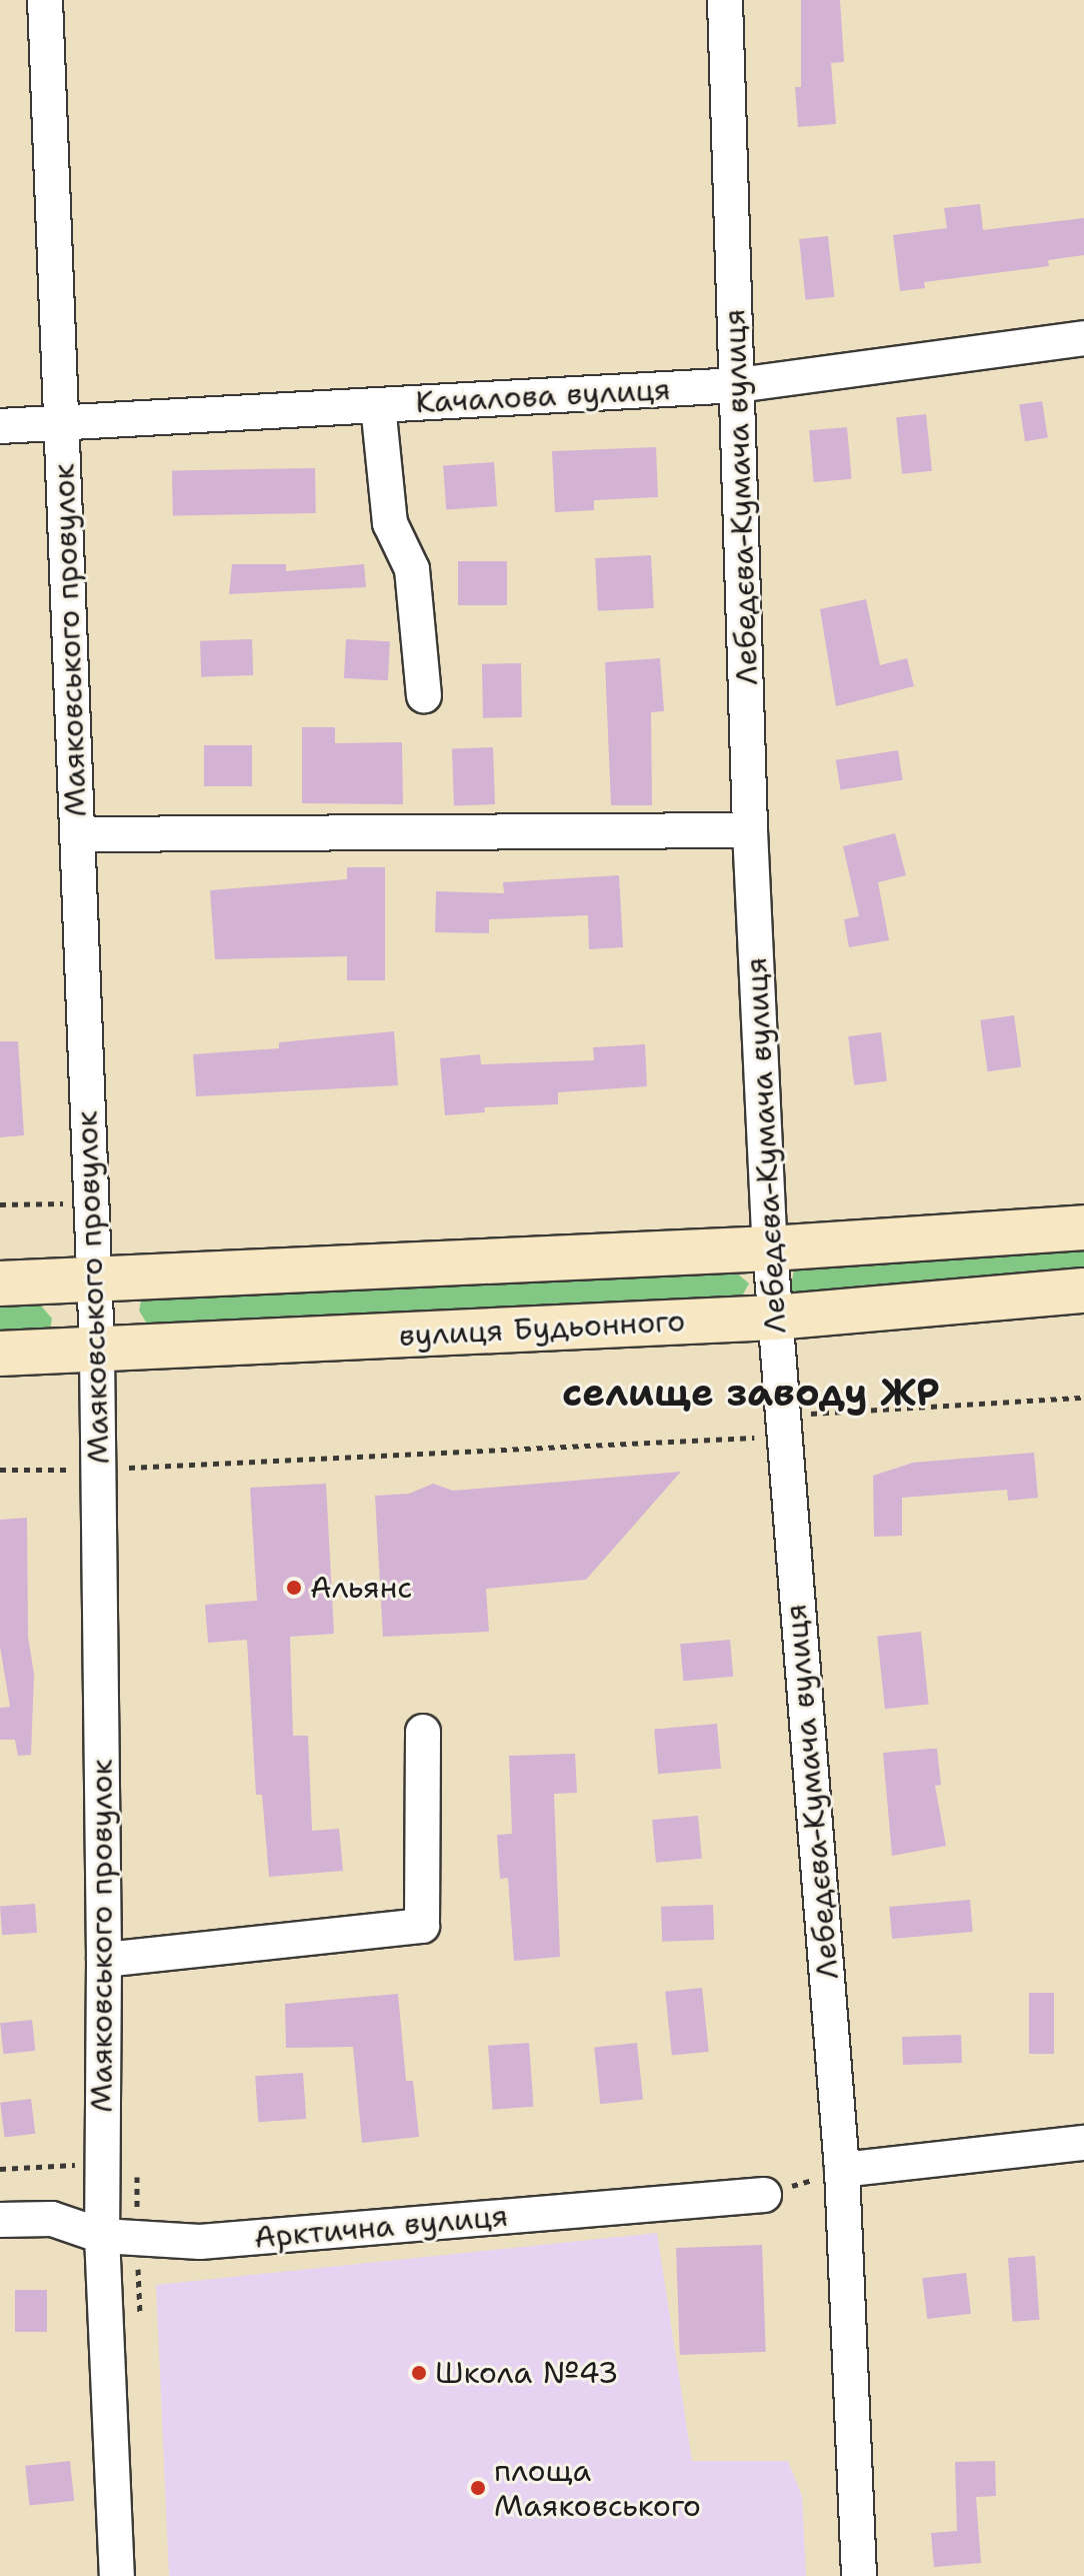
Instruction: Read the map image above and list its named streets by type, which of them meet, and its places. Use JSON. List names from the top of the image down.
{
  "streets": {
    "main road": ["вулиця Будьонного"],
    "street": [
      "Качалова вулиця",
      "Лебедєва-Кумача вулиця",
      "Маяковського провулок",
      "Арктична вулиця"
    ]
  },
  "crossings": [
    ["Качалова вулиця", "Лебедєва-Кумача вулиця"],
    ["Качалова вулиця", "Маяковського провулок"],
    ["Лебедєва-Кумача вулиця", "вулиця Будьонного"],
    ["Маяковського провулок", "вулиця Будьонного"],
    ["Маяковського провулок", "Арктична вулиця"]
  ],
  "districts": ["селище заводу ЖР"],
  "places": ["Альянс", "Школа №43", "площа Маяковського"]
}
